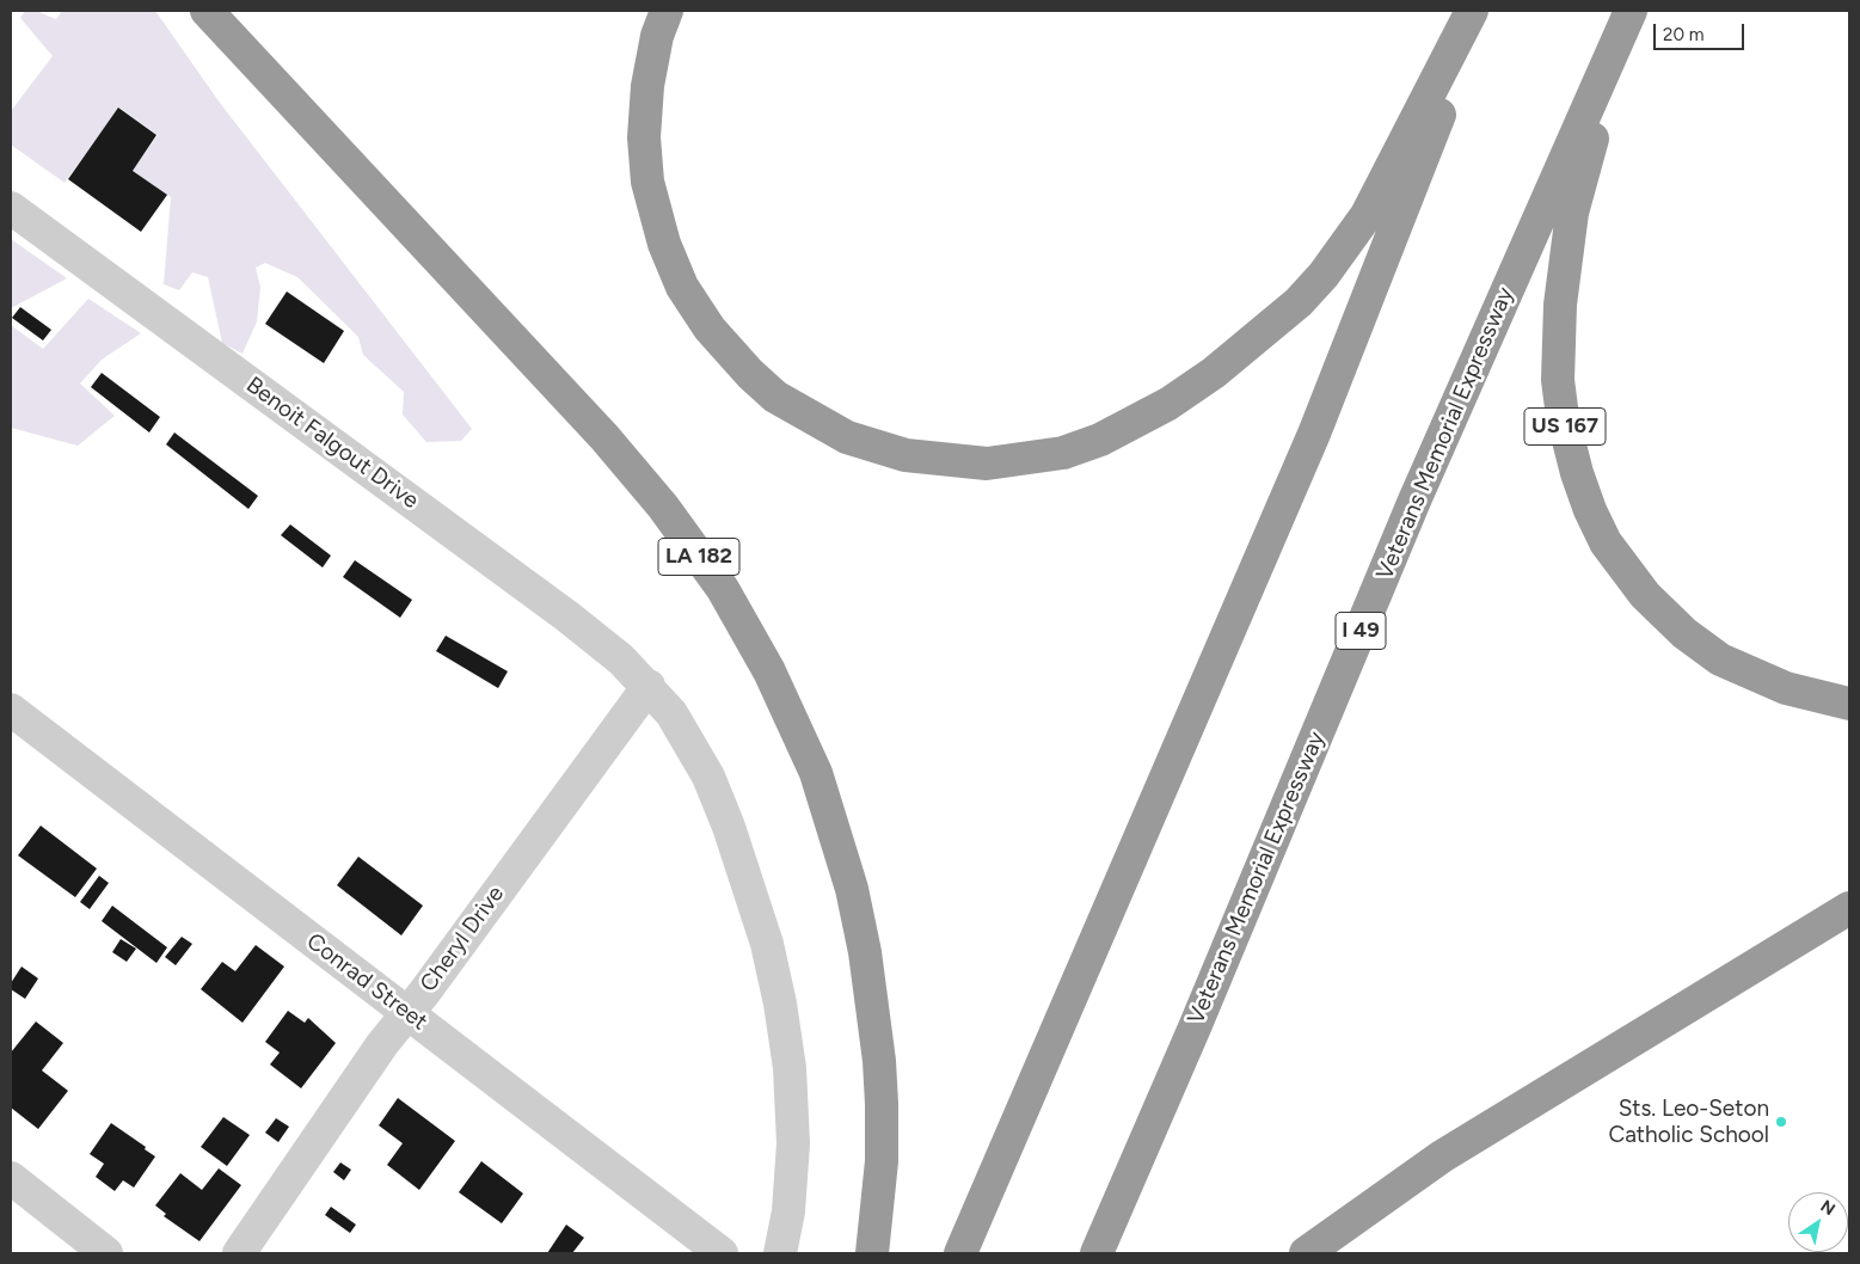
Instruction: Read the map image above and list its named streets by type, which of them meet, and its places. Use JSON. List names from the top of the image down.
{
  "streets": {
    "highway": [
      "US 167",
      "Veterans Memorial Expressway",
      "LA 182",
      "I 49"
    ],
    "street": ["Benoit Falgout Drive", "Cheryl Drive", "Conrad Street"]
  },
  "crossings": [
    ["US 167", "Veterans Memorial Expressway"],
    ["Benoit Falgout Drive", "Cheryl Drive"],
    ["Cheryl Drive", "Conrad Street"]
  ],
  "places": ["Sts. Leo-Seton Catholic School"],
  "scale_bar": "20 m",
  "north": "top right"
}
